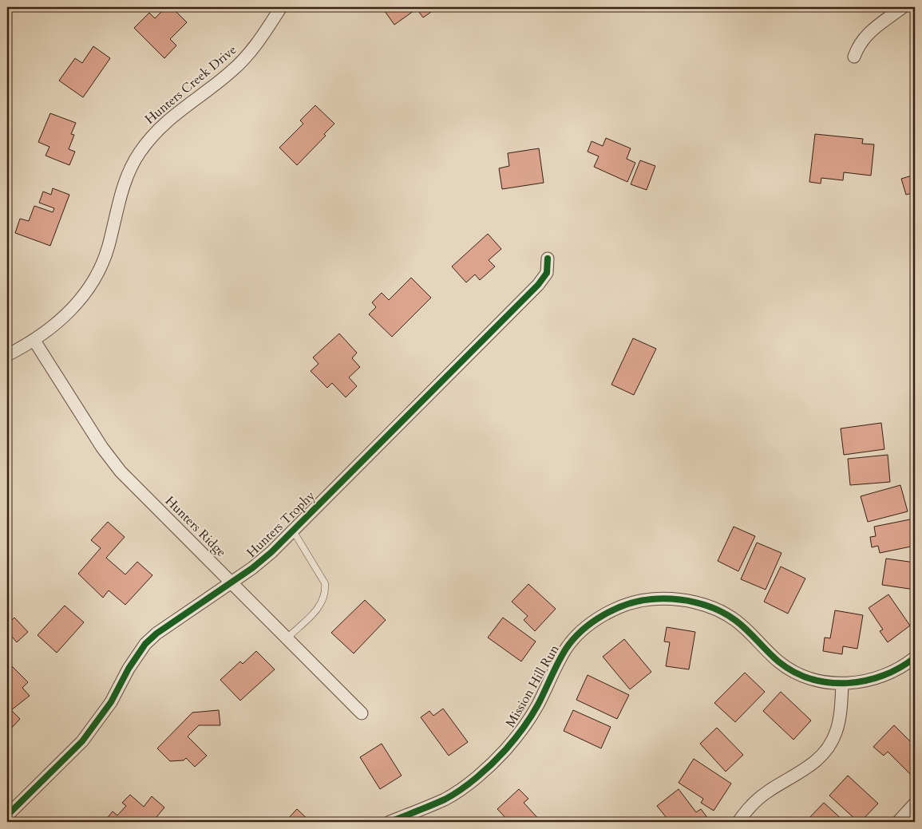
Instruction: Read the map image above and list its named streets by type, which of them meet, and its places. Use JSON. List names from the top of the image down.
{
  "streets": {
    "street": [
      "Hunters Creek Drive",
      "Hunters Trophy",
      "Hunters Ridge",
      "Mission Hill Run"
    ]
  },
  "crossings": [
    ["Hunters Creek Drive", "Hunters Ridge"],
    ["Hunters Trophy", "Hunters Ridge"]
  ]
}
